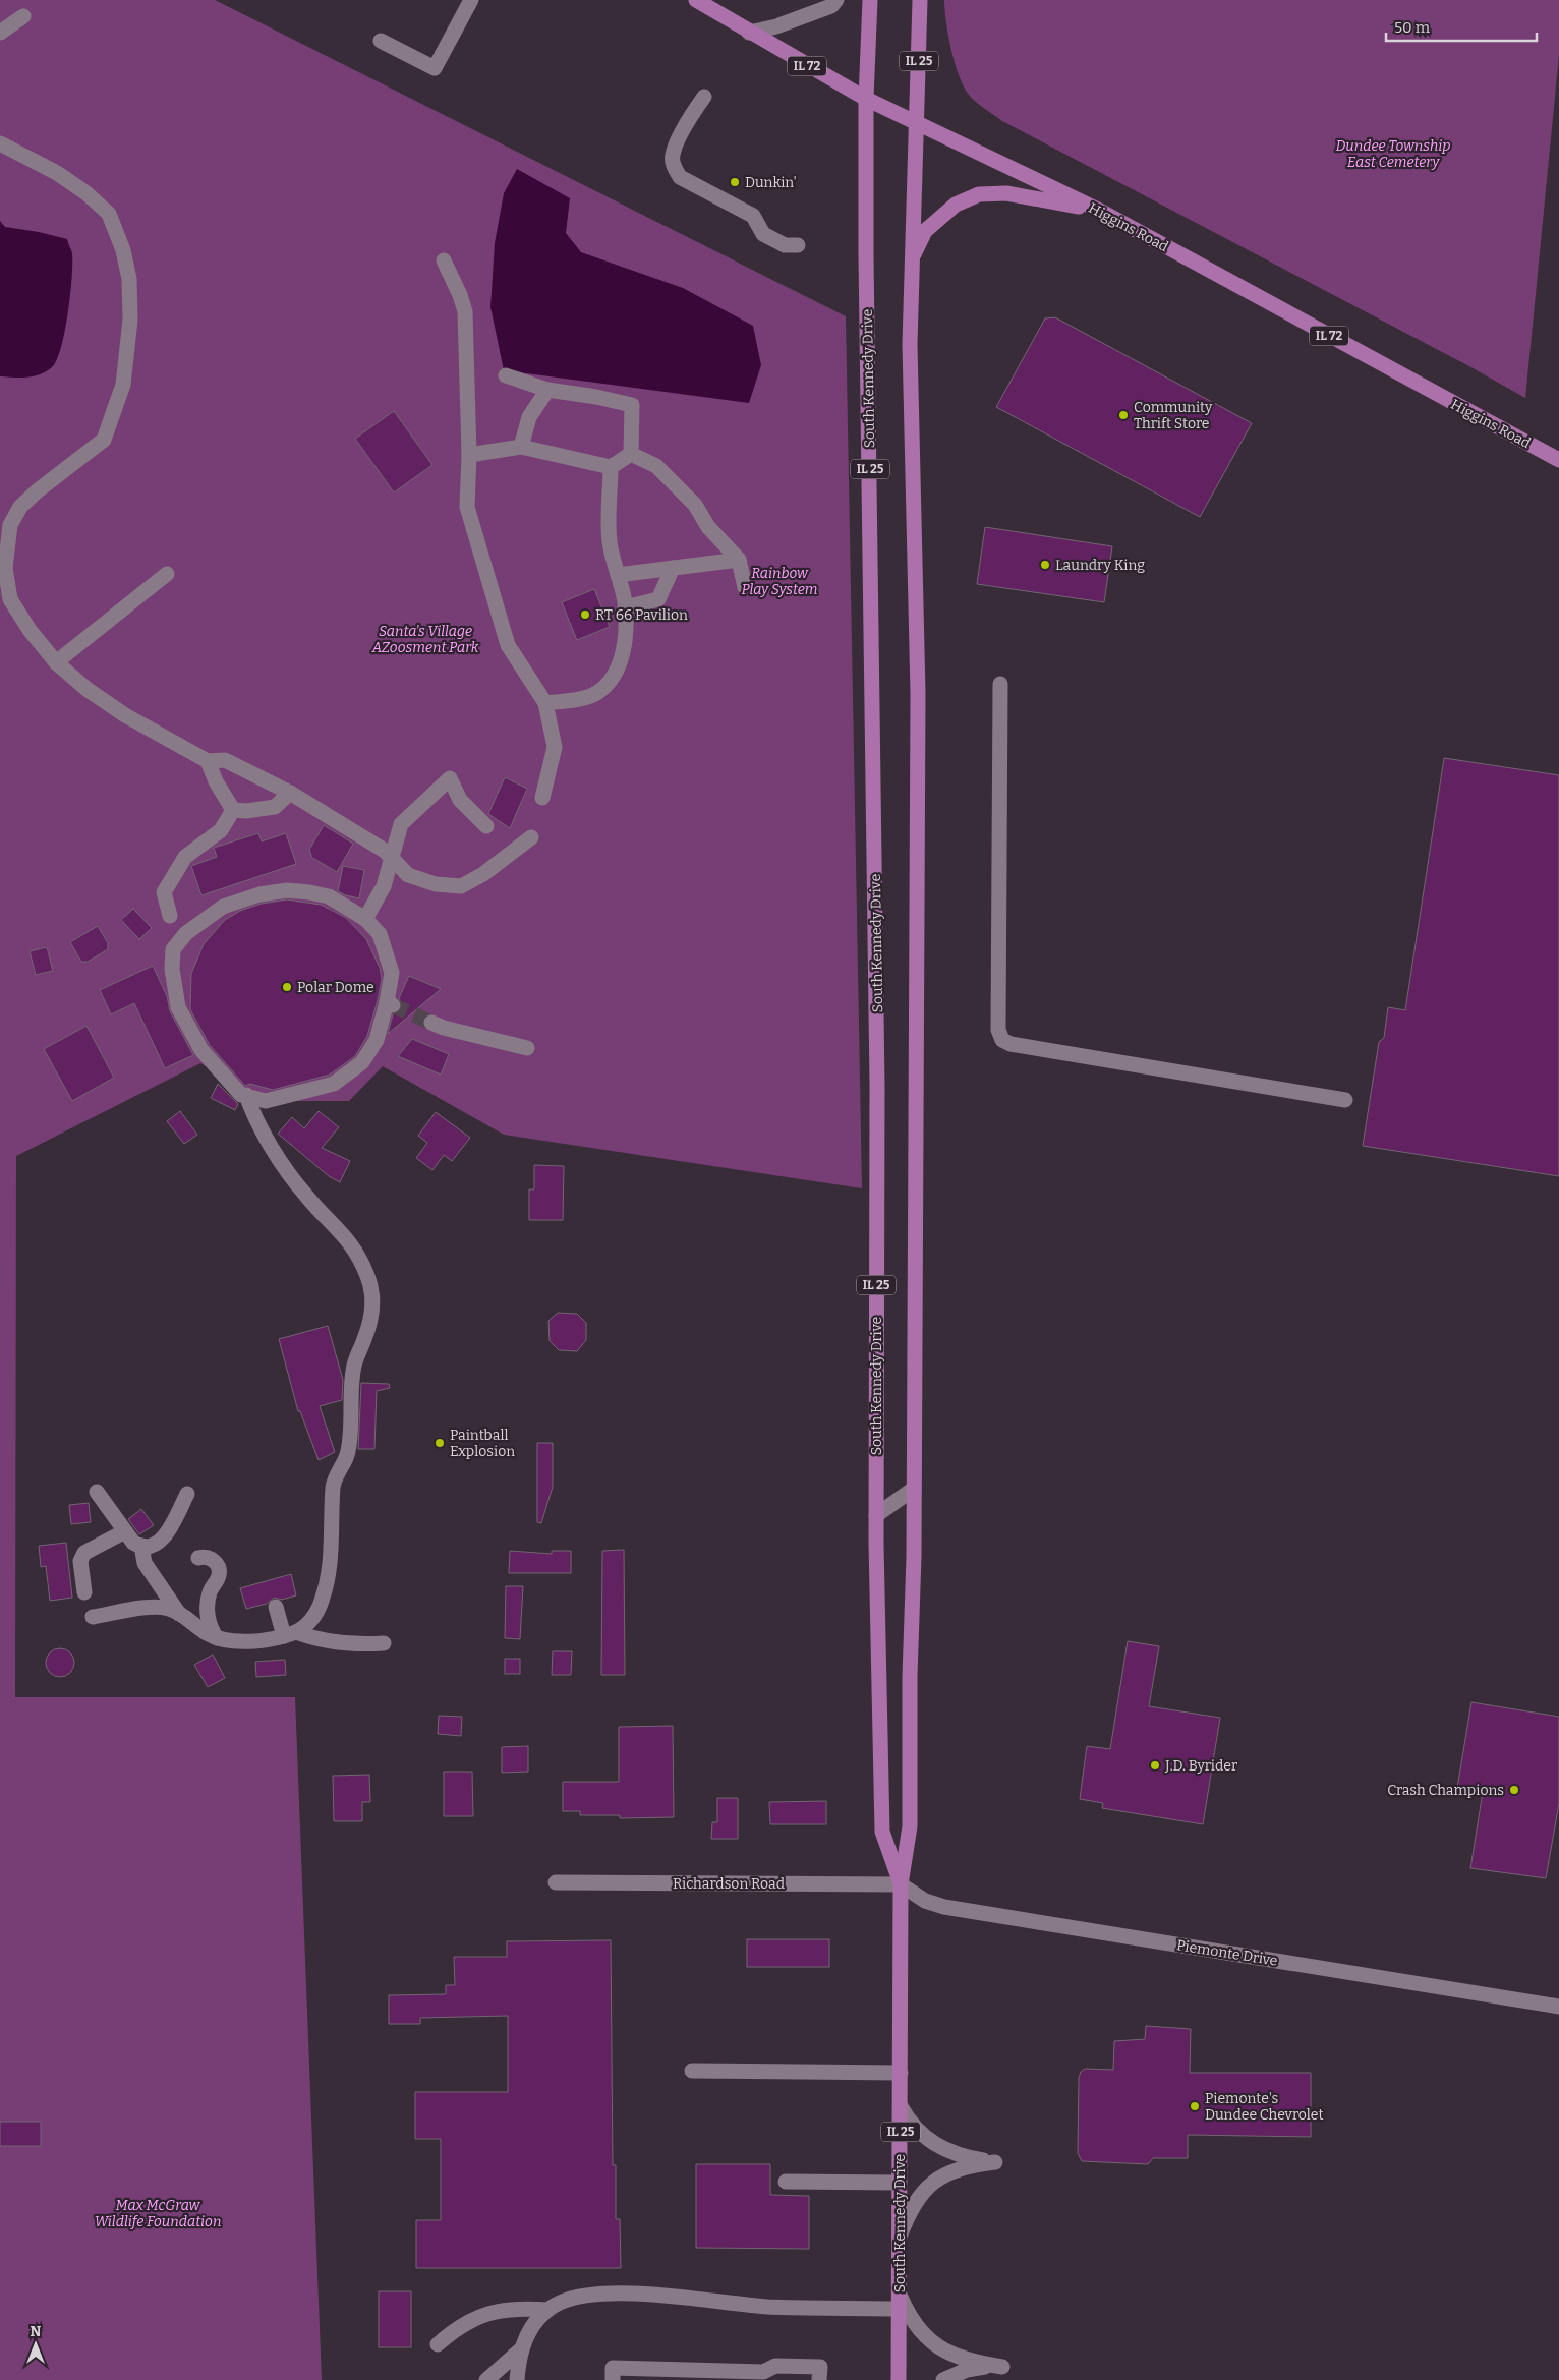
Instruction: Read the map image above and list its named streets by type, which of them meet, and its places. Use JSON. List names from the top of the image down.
{
  "streets": {
    "main road": [
      "IL 25",
      "IL 72",
      "Higgins Road",
      "South Kennedy Drive"
    ],
    "street": ["Richardson Road", "Piemonte Drive"]
  },
  "crossings": [
    ["Higgins Road", "South Kennedy Drive"],
    ["South Kennedy Drive", "Richardson Road"],
    ["South Kennedy Drive", "Piemonte Drive"],
    ["Richardson Road", "Piemonte Drive"]
  ],
  "parks": [
    "Dundee Township East Cemetery",
    "Rainbow Play System",
    "Santa's Village AZoosment Park",
    "Max McGraw Wildlife Foundation"
  ],
  "places": [
    "Dunkin'",
    "Community Thrift Store",
    "Laundry King",
    "RT 66 Pavilion",
    "Polar Dome",
    "Paintball Explosion",
    "J.D. Byrider",
    "Crash Champions",
    "Piemonte's Dundee Chevrolet"
  ],
  "scale_bar": "50 m",
  "north": "top"
}
